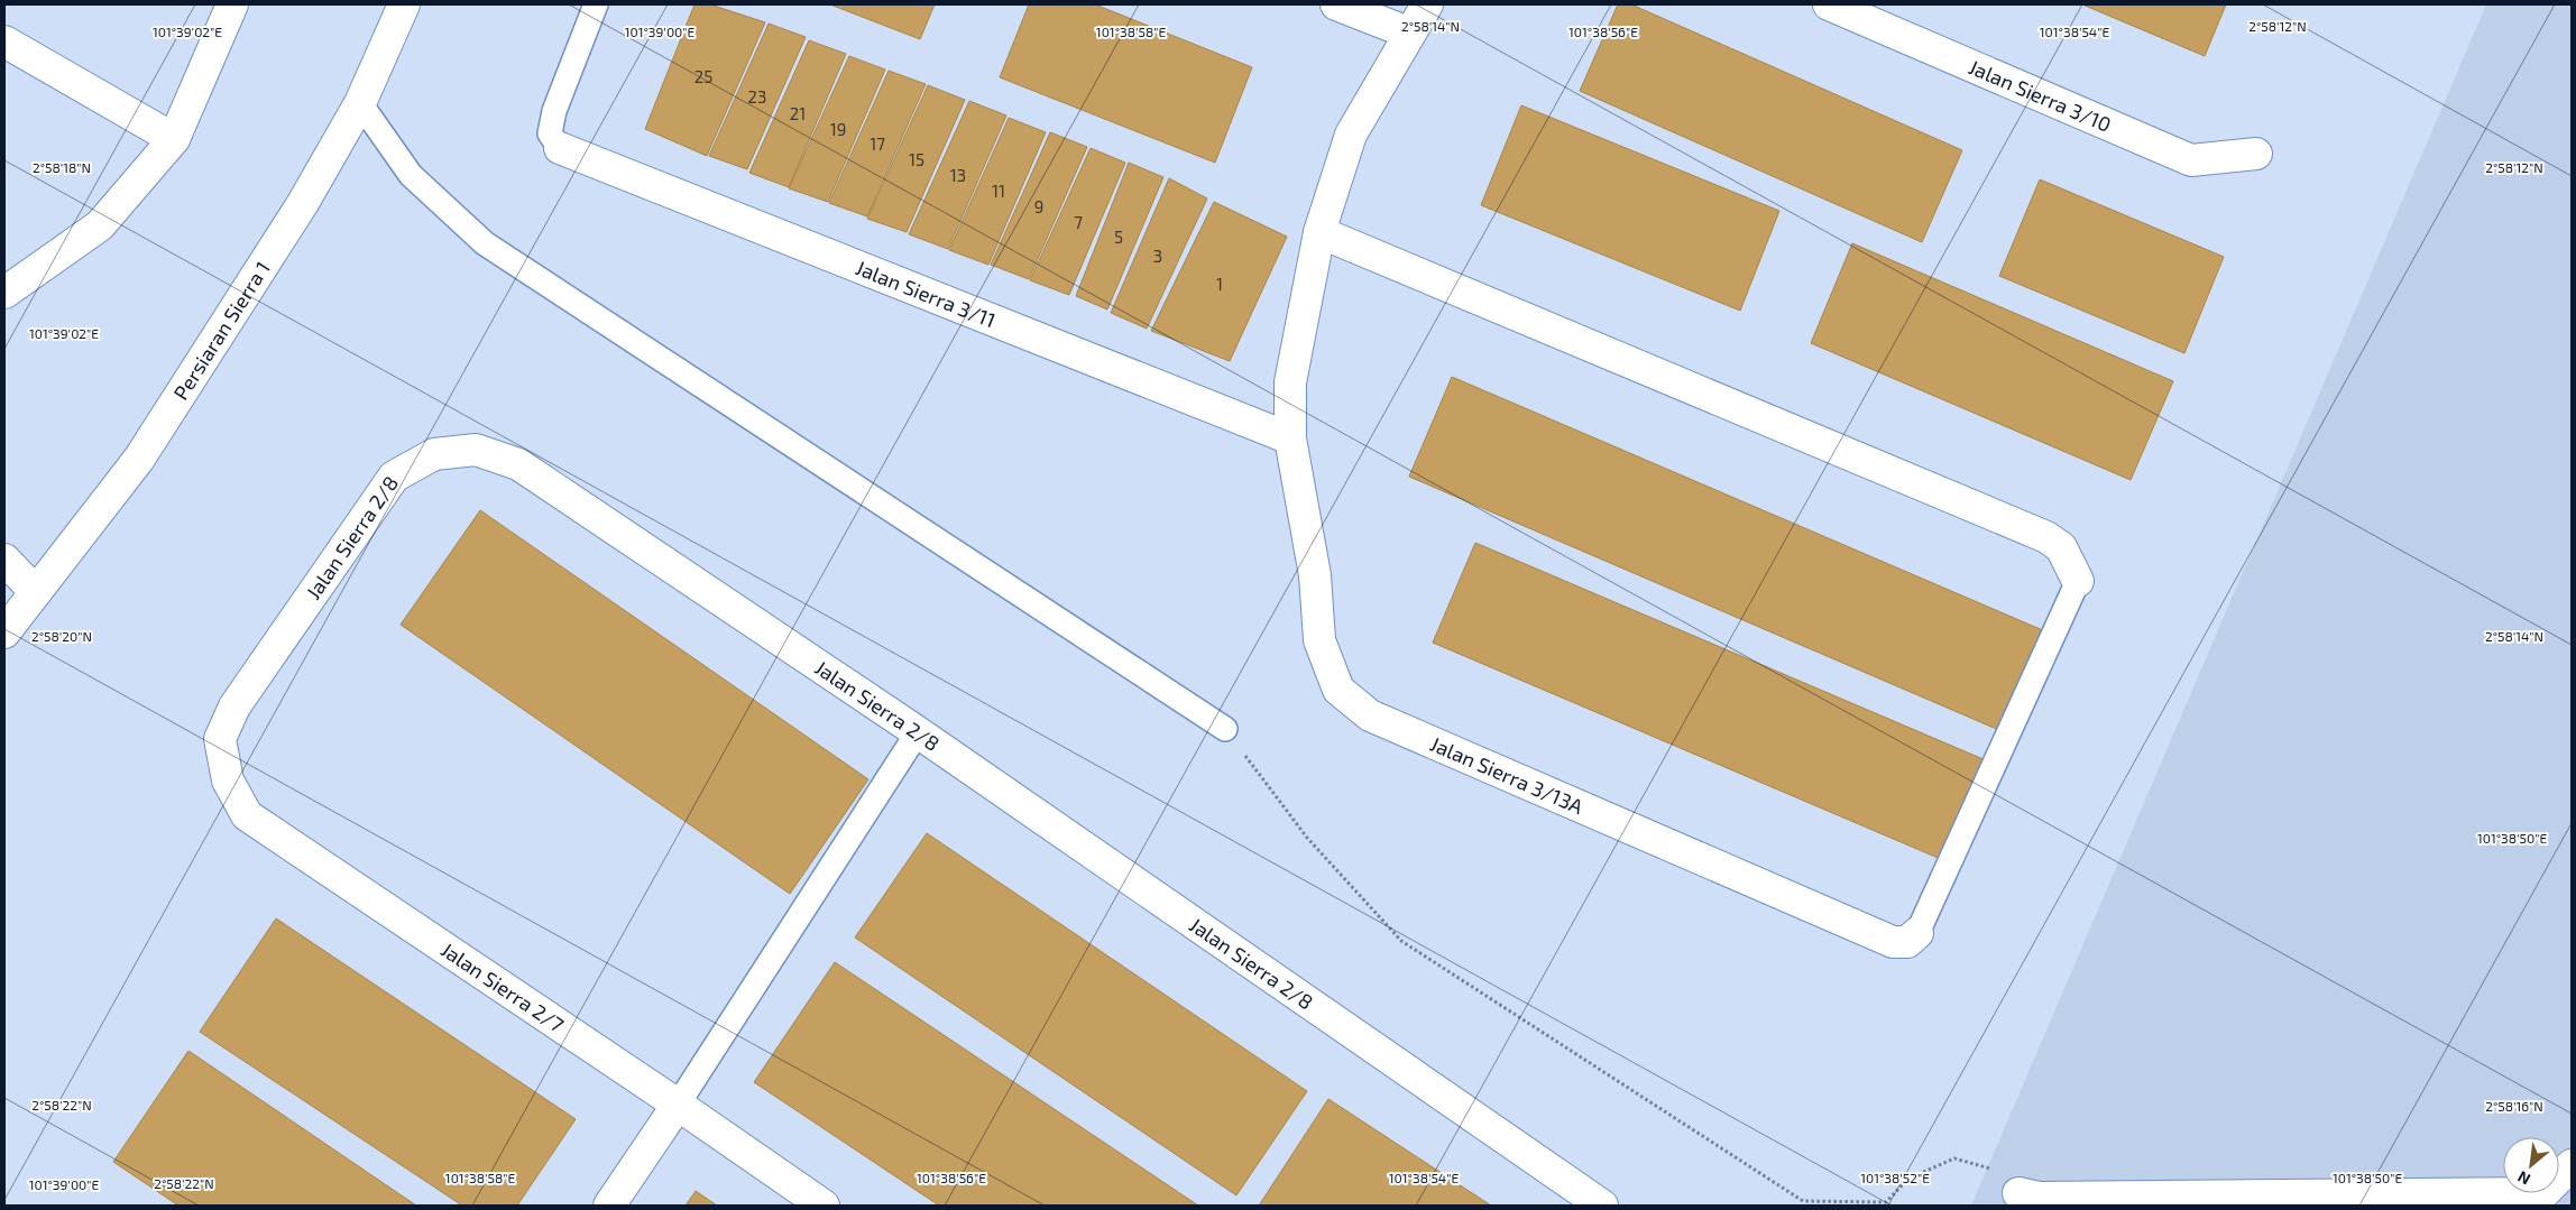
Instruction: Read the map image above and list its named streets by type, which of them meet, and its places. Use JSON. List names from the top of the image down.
{
  "streets": {
    "street": [
      "Jalan Sierra 3/10",
      "Jalan Sierra 3/11",
      "Persiaran Sierra 1",
      "Jalan Sierra 2/8",
      "Jalan Sierra 3/13A",
      "Jalan Sierra 2/7"
    ]
  },
  "crossings": [
    ["Jalan Sierra 3/11", "Jalan Sierra 3/13A"],
    ["Jalan Sierra 2/8", "Jalan Sierra 2/7"]
  ],
  "house_numbers": [
    "25",
    "23",
    "21",
    "19",
    "17",
    "15",
    "13",
    "11",
    "9",
    "7",
    "5",
    "3",
    "1"
  ],
  "north": "bottom left",
  "coordinates": [
    "2°58'14\"N",
    "2°58'12\"N",
    "101°39'02\"E",
    "101°39'00\"E",
    "101°38'58\"E",
    "101°38'56\"E",
    "101°38'54\"E",
    "2°58'18\"N",
    "2°58'20\"N",
    "101°38'50\"E",
    "2°58'22\"N",
    "2°58'16\"N",
    "101°38'52\"E"
  ]
}
